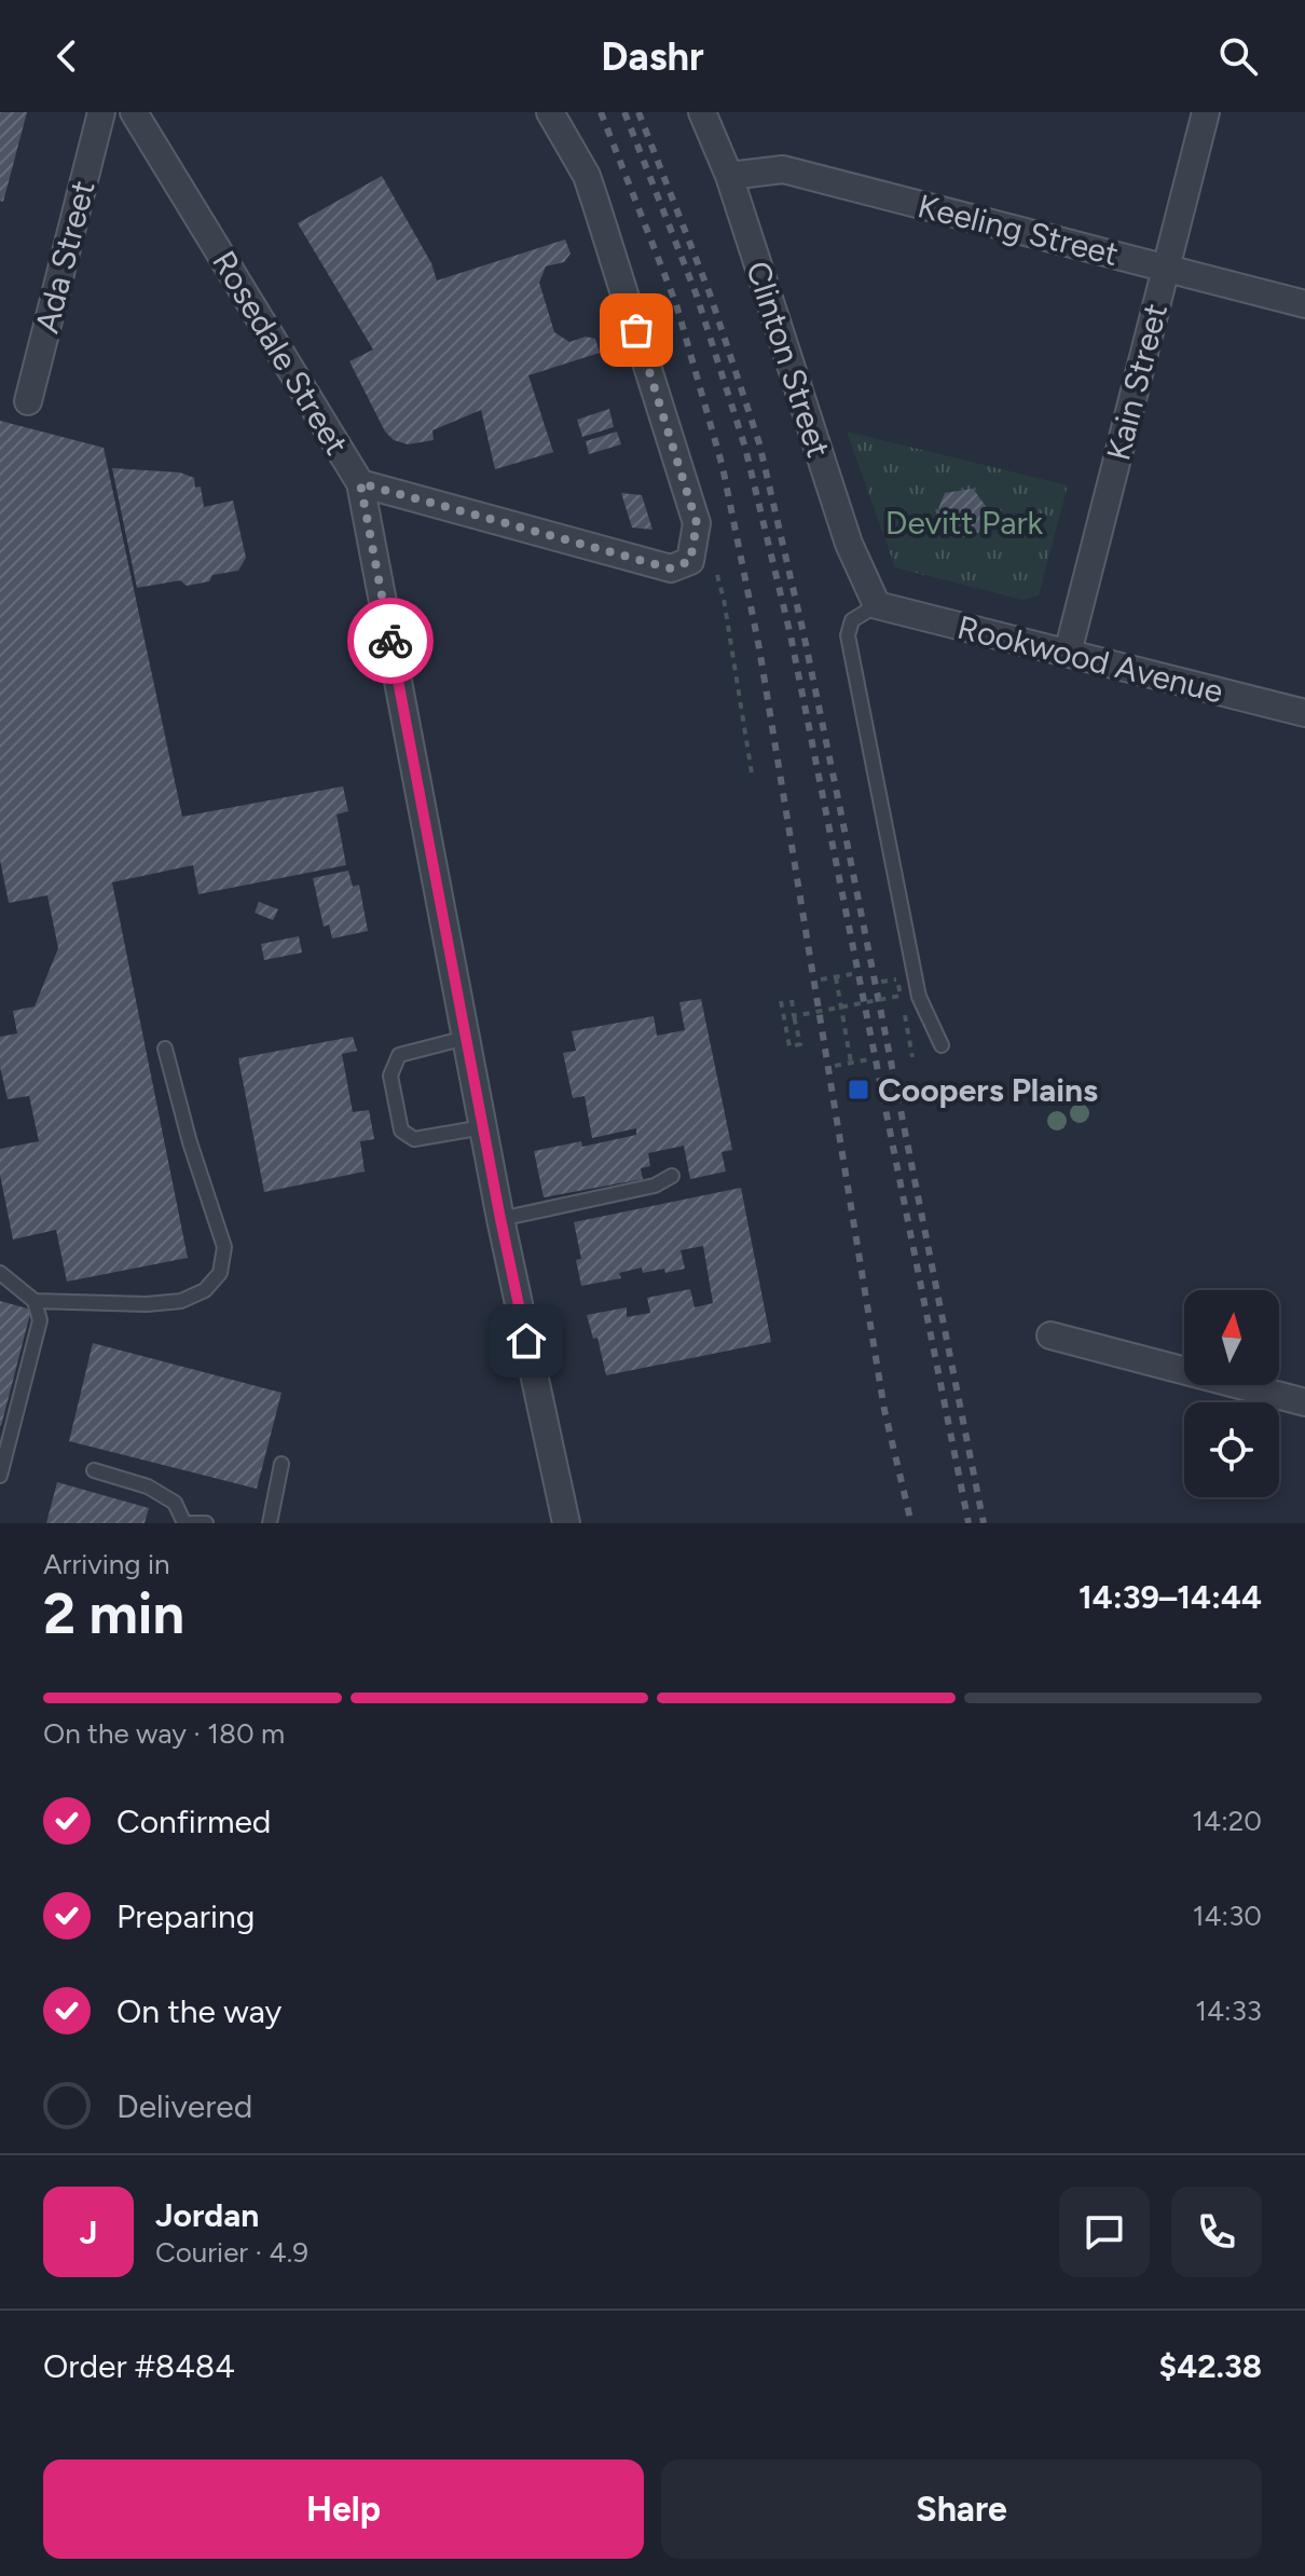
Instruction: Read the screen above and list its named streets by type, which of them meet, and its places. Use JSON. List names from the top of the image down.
{
  "streets": {
    "street": [
      "Keeling Street",
      "Ada Street",
      "Rosedale Street",
      "Clinton Street",
      "Kain Street",
      "Rookwood Avenue"
    ]
  },
  "crossings": [
    ["Keeling Street", "Clinton Street"],
    ["Keeling Street", "Kain Street"],
    ["Clinton Street", "Rookwood Avenue"],
    ["Kain Street", "Rookwood Avenue"]
  ],
  "parks": ["Devitt Park"],
  "places": {
    "transit": ["Coopers Plains"]
  },
  "north": "top",
  "page": {
    "header": "Dashr",
    "heading": ["2 min", "Arriving in", "14:39–14:44"],
    "panel": [
      "Jordan",
      "Courier · 4.9",
      "Order #8484",
      "$42.38"
    ],
    "bar": "On the way · 180 m",
    "list": [
      ["Confirmed", "14:20"],
      ["Preparing", "14:30"],
      ["On the way", "14:33"],
      "Delivered"
    ],
    "round": "J",
    "buttons": ["Help", "Share"]
  }
}
